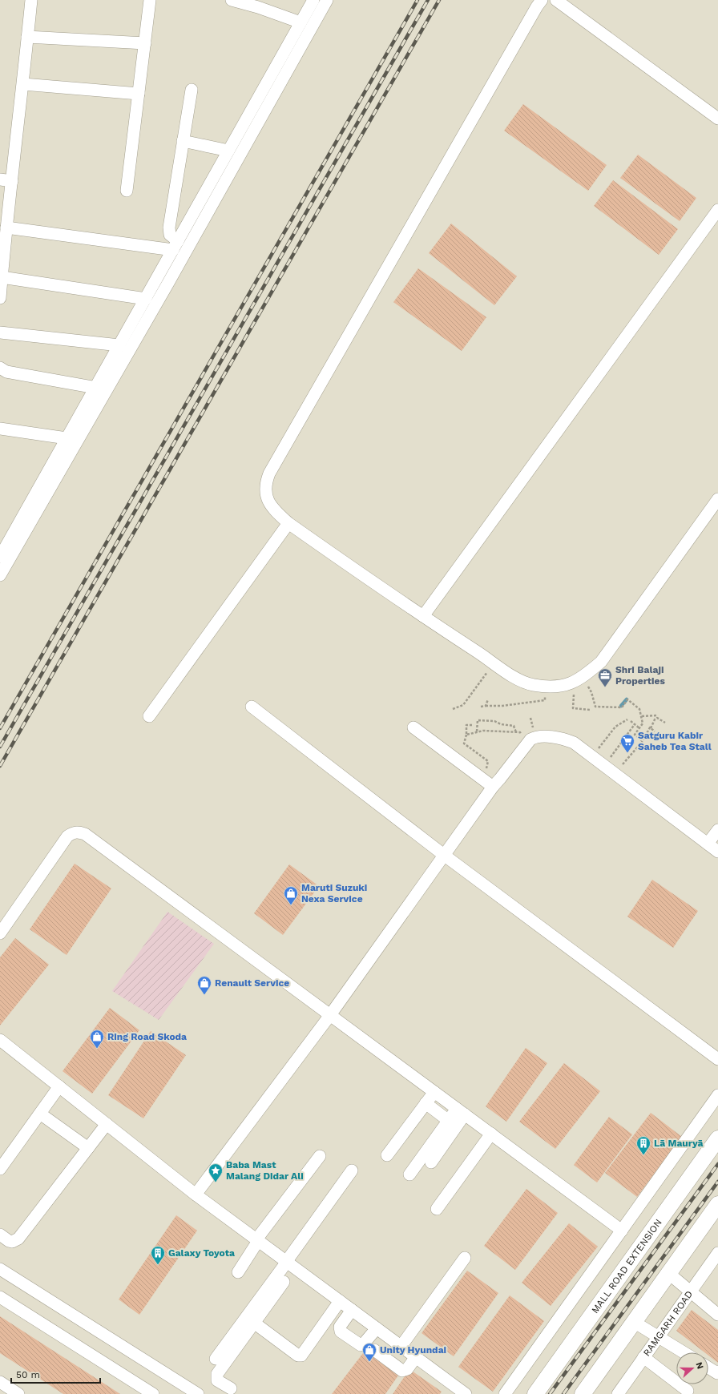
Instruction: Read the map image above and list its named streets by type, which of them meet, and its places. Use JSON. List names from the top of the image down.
{
  "streets": {
    "main road": ["MALL ROAD EXTENSION"],
    "street": ["RAMGARH ROAD"]
  },
  "places": {
    "office": ["Shri Balaji Properties"],
    "supermarket": ["Satguru Kabir Saheb Tea Stall"],
    "shop": [
      "Maruti Suzuki Nexa Service",
      "Renault Service",
      "Ring Road Skoda",
      "Unity Hyundai"
    ],
    "building": ["Lā Mauryā", "Galaxy Toyota"],
    "place": ["Baba Mast Malang Didar Ali"]
  },
  "scale_bar": "50 m",
  "north": "right"
}
